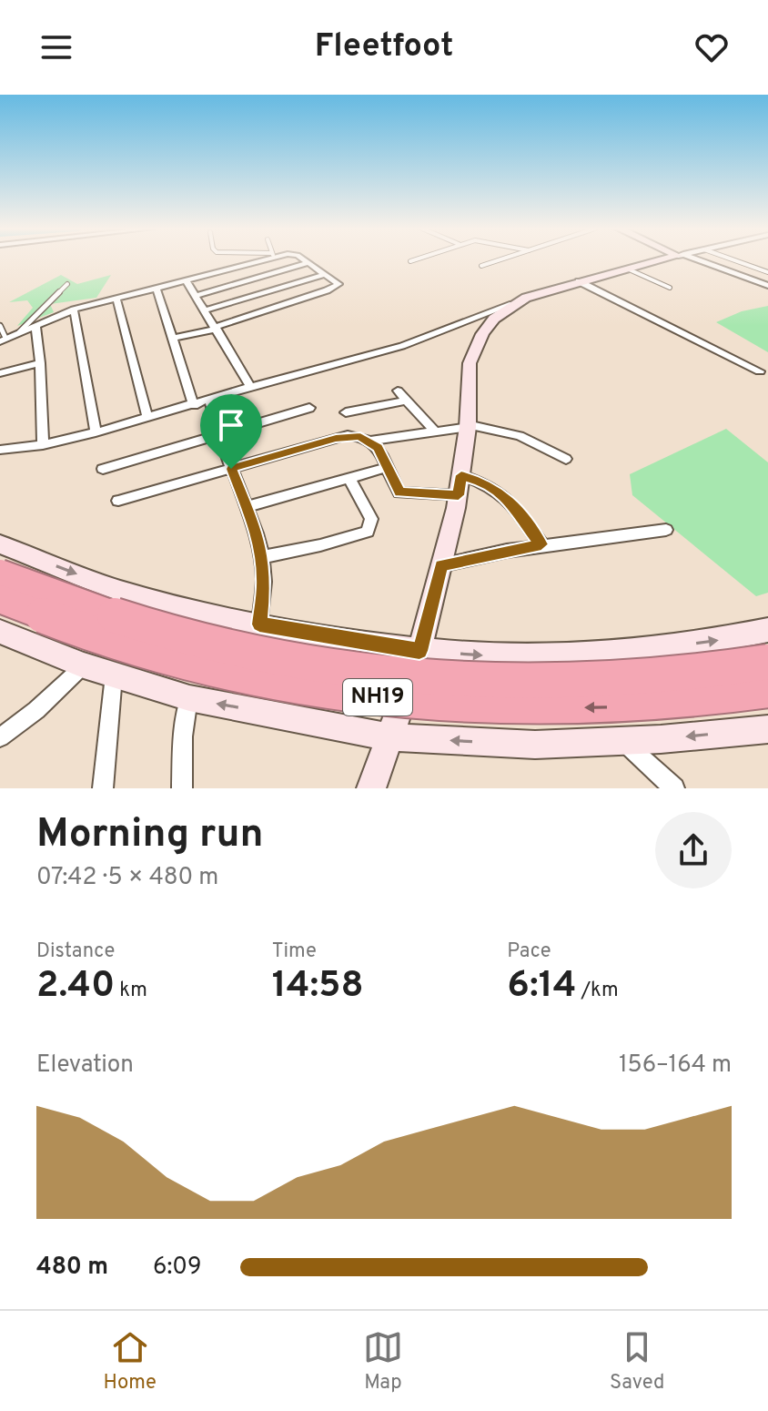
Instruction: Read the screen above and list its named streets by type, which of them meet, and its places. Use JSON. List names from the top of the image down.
{
  "streets": {
    "highway": ["NH19"]
  },
  "page": {
    "header": "Fleetfoot",
    "heading": ["Morning run", "07:42 · 5 × 480 m"],
    "stats": [
      ["Distance", "2.40 km"],
      ["Time", "14:58"],
      ["Pace", "6:14 /km"]
    ],
    "chart": ["Elevation", "156–164 m"],
    "list": [
      {
        "name": "480 m",
        "note": "6:09"
      }
    ],
    "tabs": ["Home", "Map", "Saved"]
  }
}
